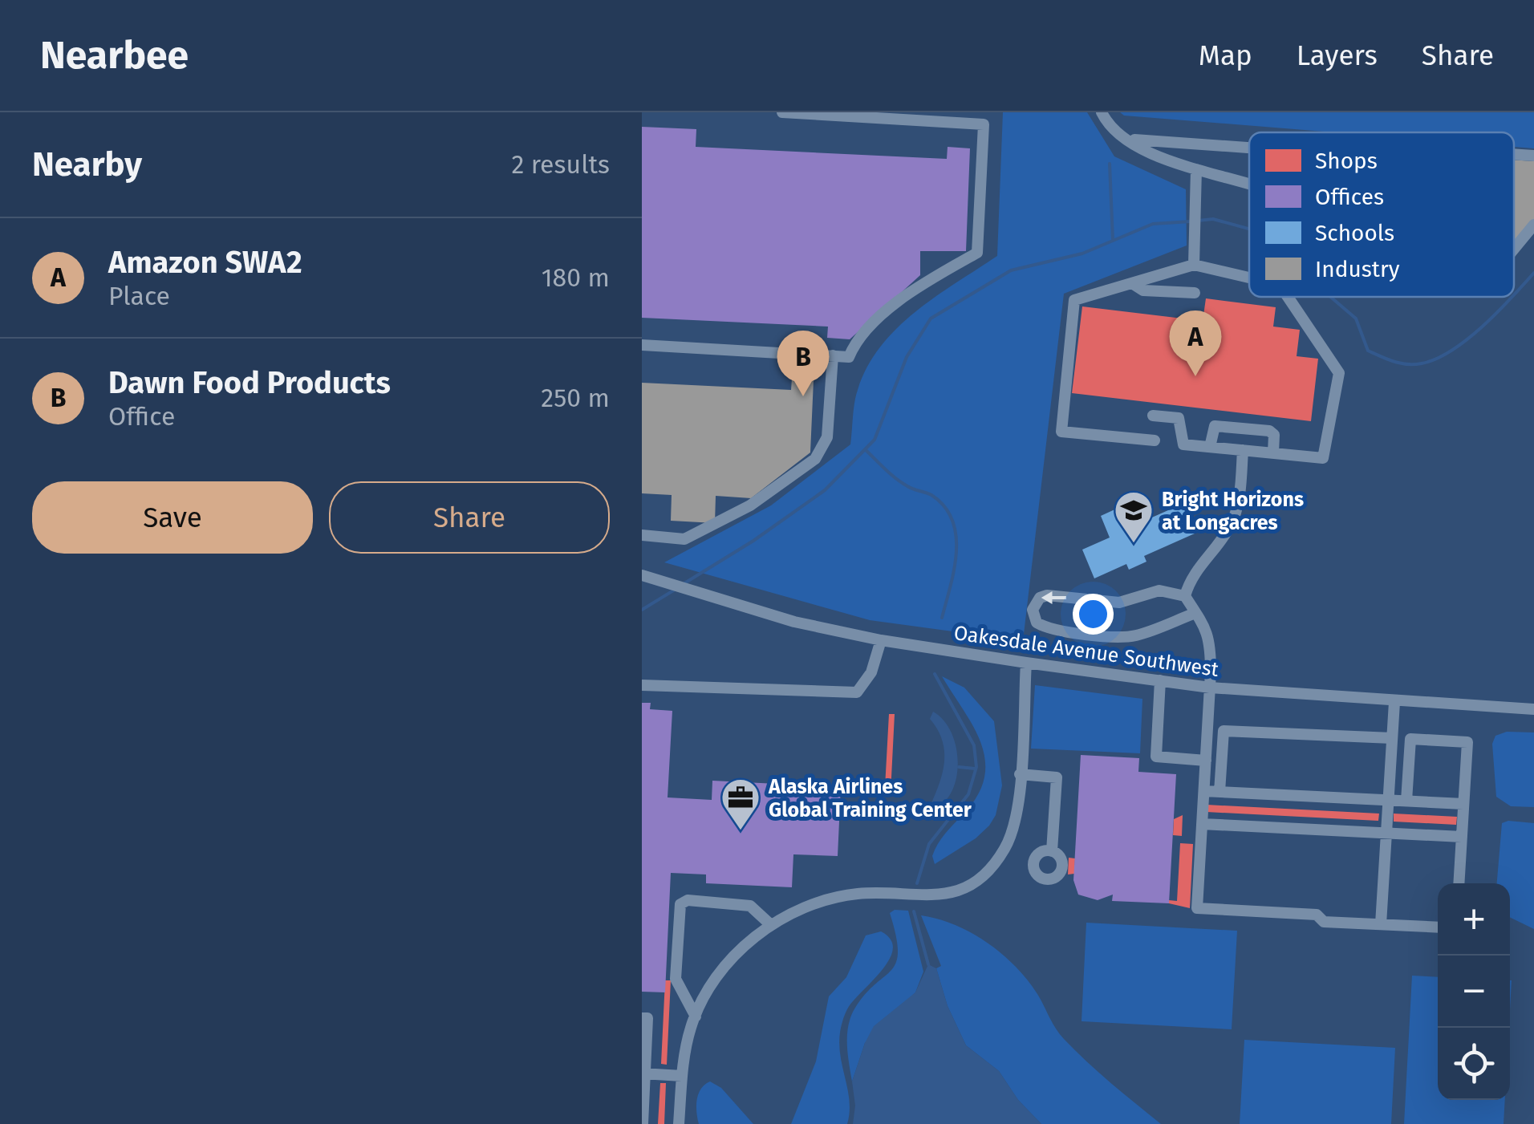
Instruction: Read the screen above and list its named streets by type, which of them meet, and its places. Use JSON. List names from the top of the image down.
{
  "streets": {
    "street": ["Oakesdale Avenue Southwest"]
  },
  "places": {
    "school or university": ["Bright Horizons at Longacres"],
    "office": ["Alaska Airlines Global Training Center"]
  },
  "legend": [
    "Shops",
    "Offices",
    "Schools",
    "Industry"
  ],
  "page": {
    "header": "Nearbee",
    "nav": ["Map", "Layers", "Share"],
    "heading": ["Nearby", "2 results"],
    "list": [
      {
        "mark": "A",
        "name": "Amazon SWA2",
        "note": "Place",
        "value": "180 m"
      },
      {
        "mark": "B",
        "name": "Dawn Food Products",
        "note": "Office",
        "value": "250 m"
      }
    ],
    "pins": ["A", "B"],
    "buttons": ["Save", "Share"],
    "map_buttons": ["+", "−"]
  }
}
